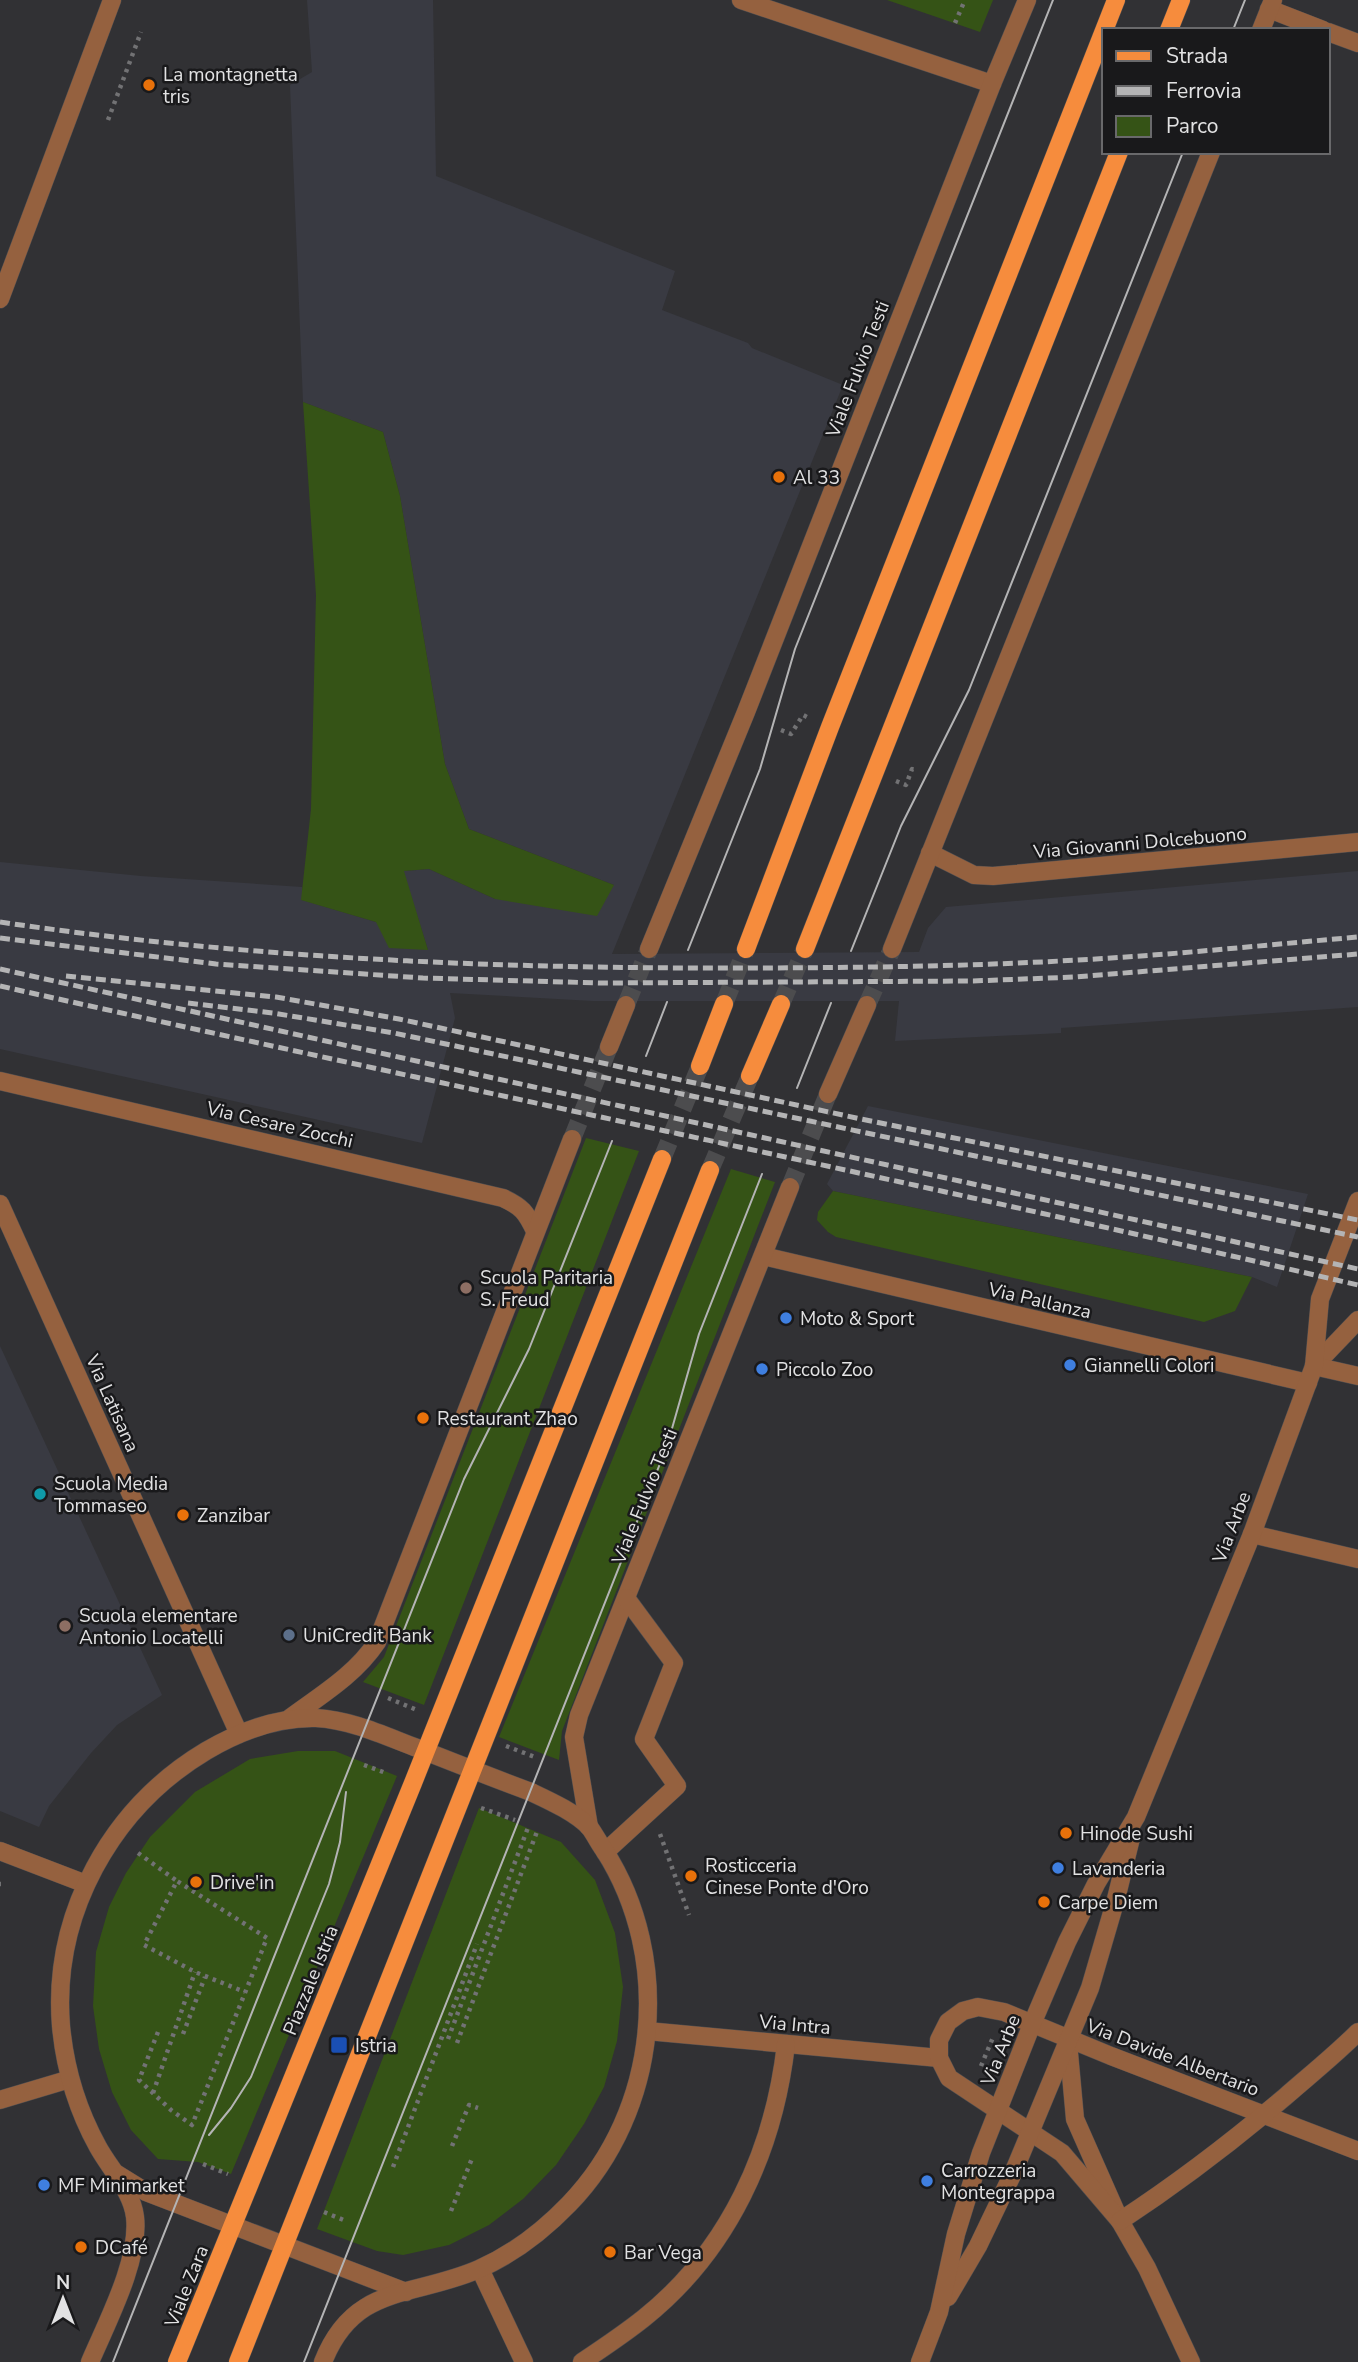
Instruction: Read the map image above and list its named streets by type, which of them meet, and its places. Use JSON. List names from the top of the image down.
{
  "streets": {
    "main road": ["Piazzale Istria", "Viale Zara"],
    "street": [
      "Viale Fulvio Testi",
      "Via Giovanni Dolcebuono",
      "Via Cesare Zocchi",
      "Via Pallanza",
      "Via Latisana",
      "Via Arbe",
      "Via Intra",
      "Via Davide Albertario"
    ]
  },
  "crossings": [
    ["Viale Fulvio Testi", "Via Pallanza"],
    ["Via Pallanza", "Via Arbe"],
    ["Via Arbe", "Via Davide Albertario"],
    ["Piazzale Istria", "Viale Zara"],
    ["Via Intra", "Via Davide Albertario"]
  ],
  "places": {
    "other": [
      "La montagnetta tris",
      "Al 33",
      "Scuola Paritaria S. Freud",
      "Moto & Sport",
      "Giannelli Colori",
      "Piccolo Zoo",
      "Restaurant Zhao",
      "Scuola Media Tommaseo",
      "Zanzibar",
      "Scuola elementare Antonio Locatelli",
      "UniCredit Bank",
      "Hinode Sushi",
      "Lavanderia",
      "Rosticceria Cinese Ponte d'Oro",
      "Drive'in",
      "Carpe Diem",
      "Carrozzeria Montegrappa",
      "MF Minimarket",
      "DCafé",
      "Bar Vega"
    ],
    "transit": ["Istria"]
  },
  "legend": ["Strada", "Ferrovia", "Parco"],
  "north": "top"
}
